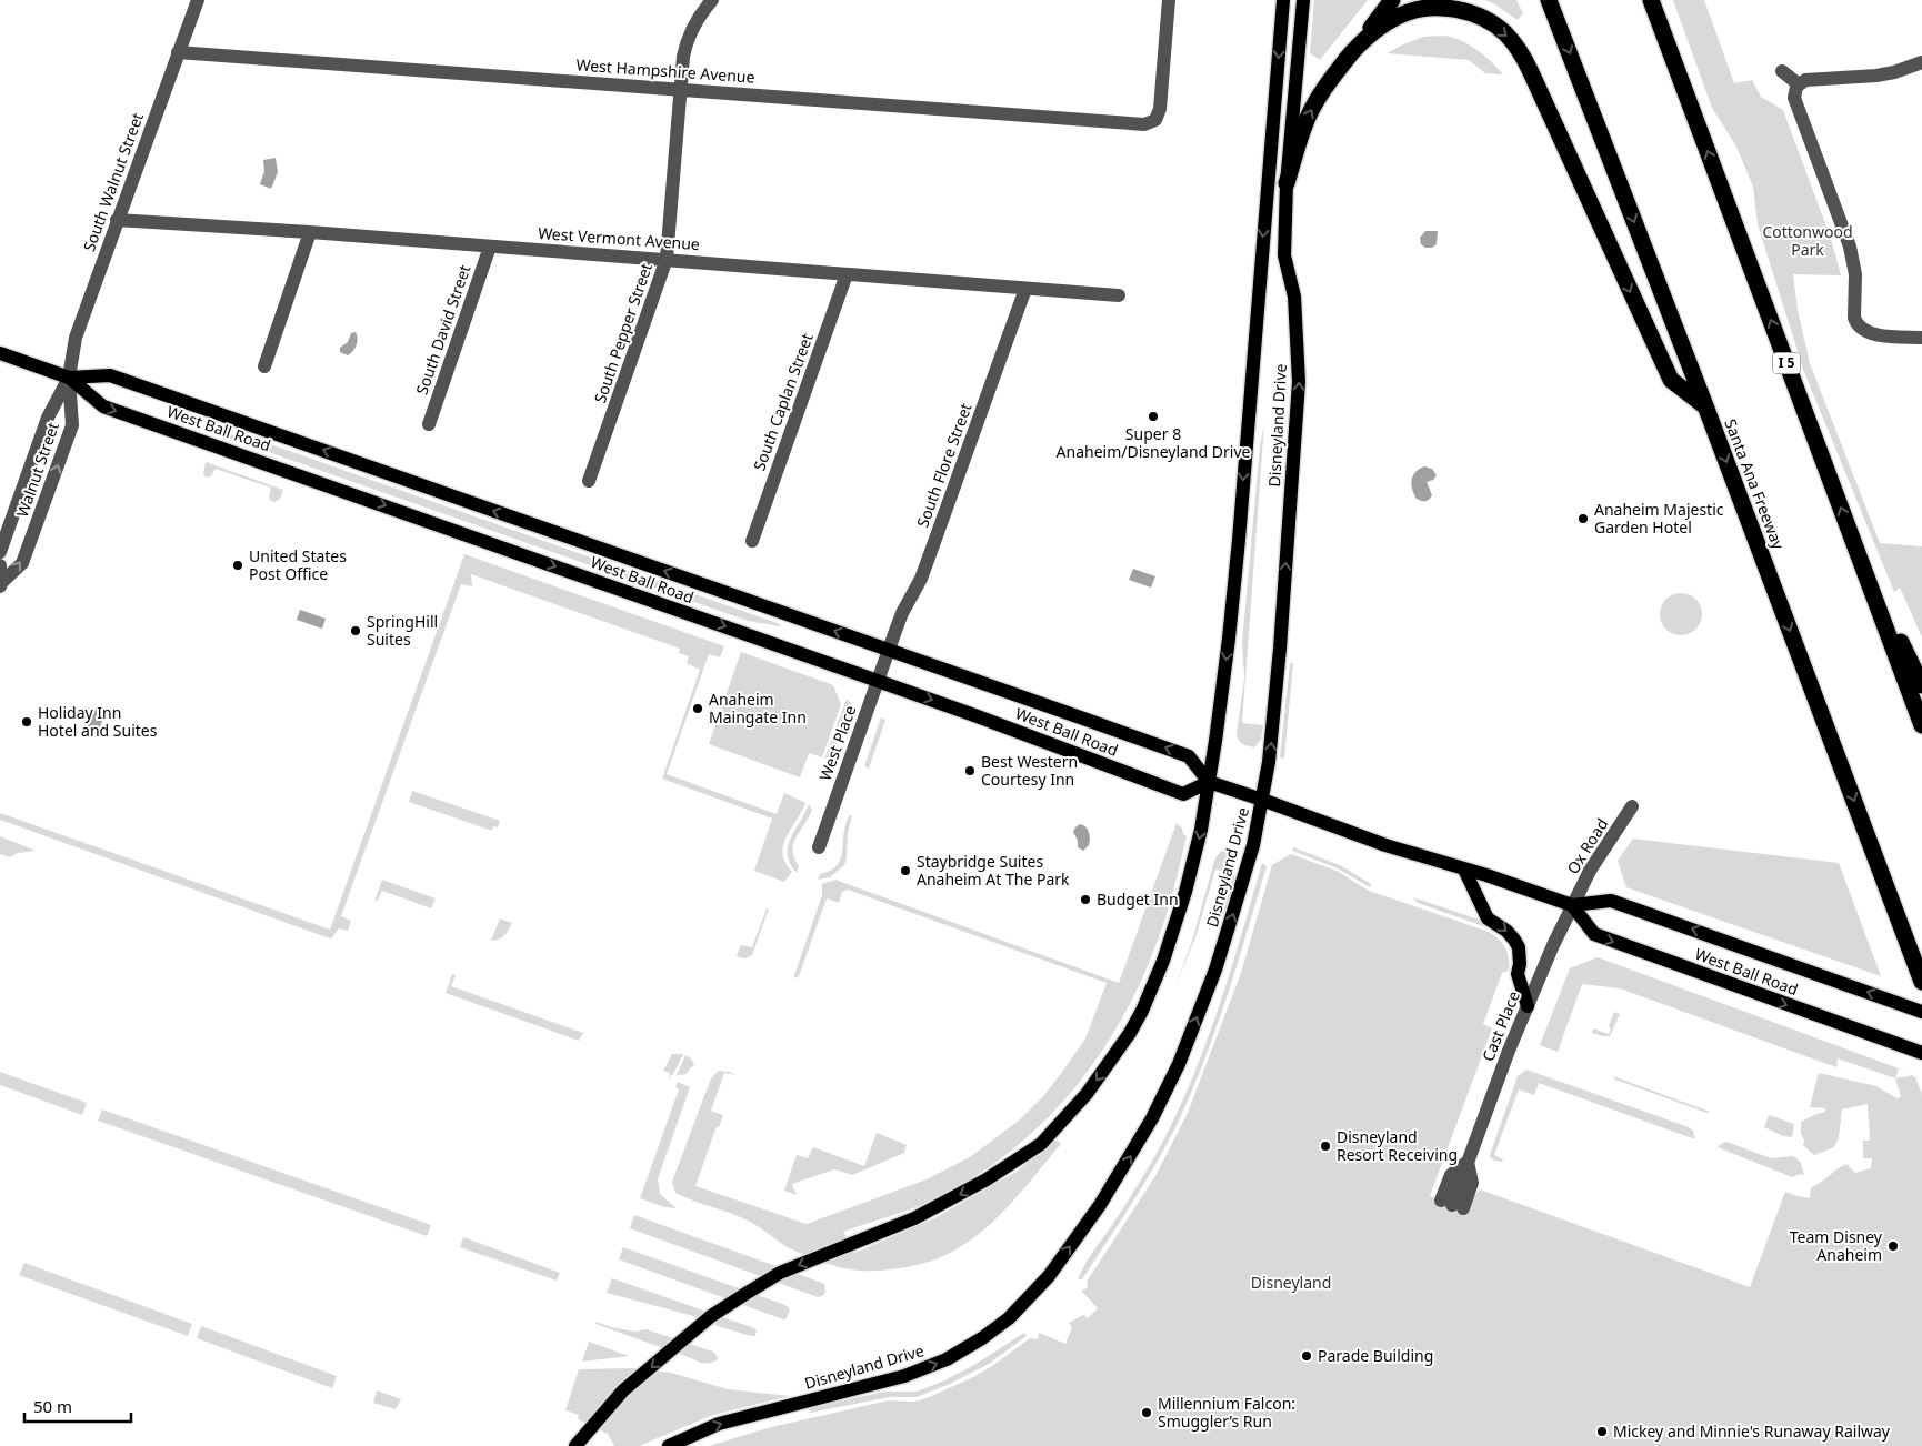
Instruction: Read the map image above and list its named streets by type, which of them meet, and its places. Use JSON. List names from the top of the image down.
{
  "streets": {
    "highway": ["I 5", "Santa Ana Freeway"],
    "main road": ["Disneyland Drive", "West Ball Road"],
    "street": [
      "West Hampshire Avenue",
      "South Walnut Street",
      "West Vermont Avenue",
      "South David Street",
      "South Pepper Street",
      "South Caplan Street",
      "South Flore Street",
      "Walnut Street",
      "West Place",
      "Ox Road",
      "Cast Place"
    ]
  },
  "crossings": [
    ["West Hampshire Avenue", "South Walnut Street"],
    ["West Hampshire Avenue", "South Pepper Street"],
    ["South Walnut Street", "West Vermont Avenue"],
    ["South Walnut Street", "West Ball Road"],
    ["South Walnut Street", "Walnut Street"],
    ["West Vermont Avenue", "South David Street"],
    ["West Vermont Avenue", "South Pepper Street"],
    ["West Vermont Avenue", "South Caplan Street"],
    ["West Vermont Avenue", "South Flore Street"],
    ["Disneyland Drive", "West Ball Road"],
    ["West Ball Road", "South Flore Street"],
    ["West Ball Road", "Walnut Street"],
    ["West Ball Road", "West Place"],
    ["West Ball Road", "Ox Road"],
    ["West Ball Road", "Cast Place"],
    ["South Flore Street", "West Place"],
    ["Ox Road", "Cast Place"]
  ],
  "parks": ["Cottonwood Park", "Disneyland"],
  "places": [
    "Super 8 Anaheim/Disneyland Drive",
    "Anaheim Majestic Garden Hotel",
    "United States Post Office",
    "SpringHill Suites",
    "Anaheim Maingate Inn",
    "Holiday Inn Hotel and Suites",
    "Best Western Courtesy Inn",
    "Staybridge Suites Anaheim At The Park",
    "Budget Inn",
    "Disneyland Resort Receiving",
    "Team Disney Anaheim",
    "Parade Building",
    "Millennium Falcon: Smuggler’s Run",
    "Mickey and Minnie's Runaway Railway"
  ],
  "scale_bar": "50 m"
}
